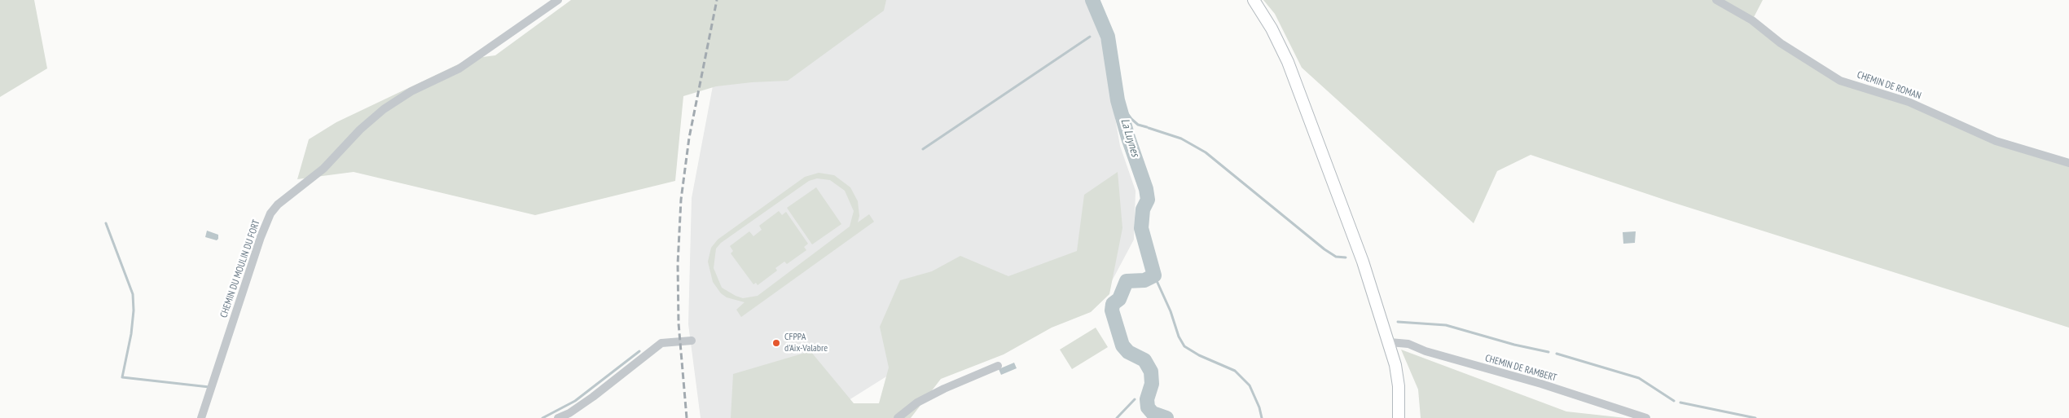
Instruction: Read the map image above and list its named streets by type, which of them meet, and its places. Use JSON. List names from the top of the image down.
{
  "streets": {
    "street": ["CHEMIN DE ROMAN", "CHEMIN DU MOULIN DU FORT", "CHEMIN DE RAMBERT"]
  },
  "water": ["La Luynes"],
  "places": ["CFPPA d'Aix-Valabre"]
}
